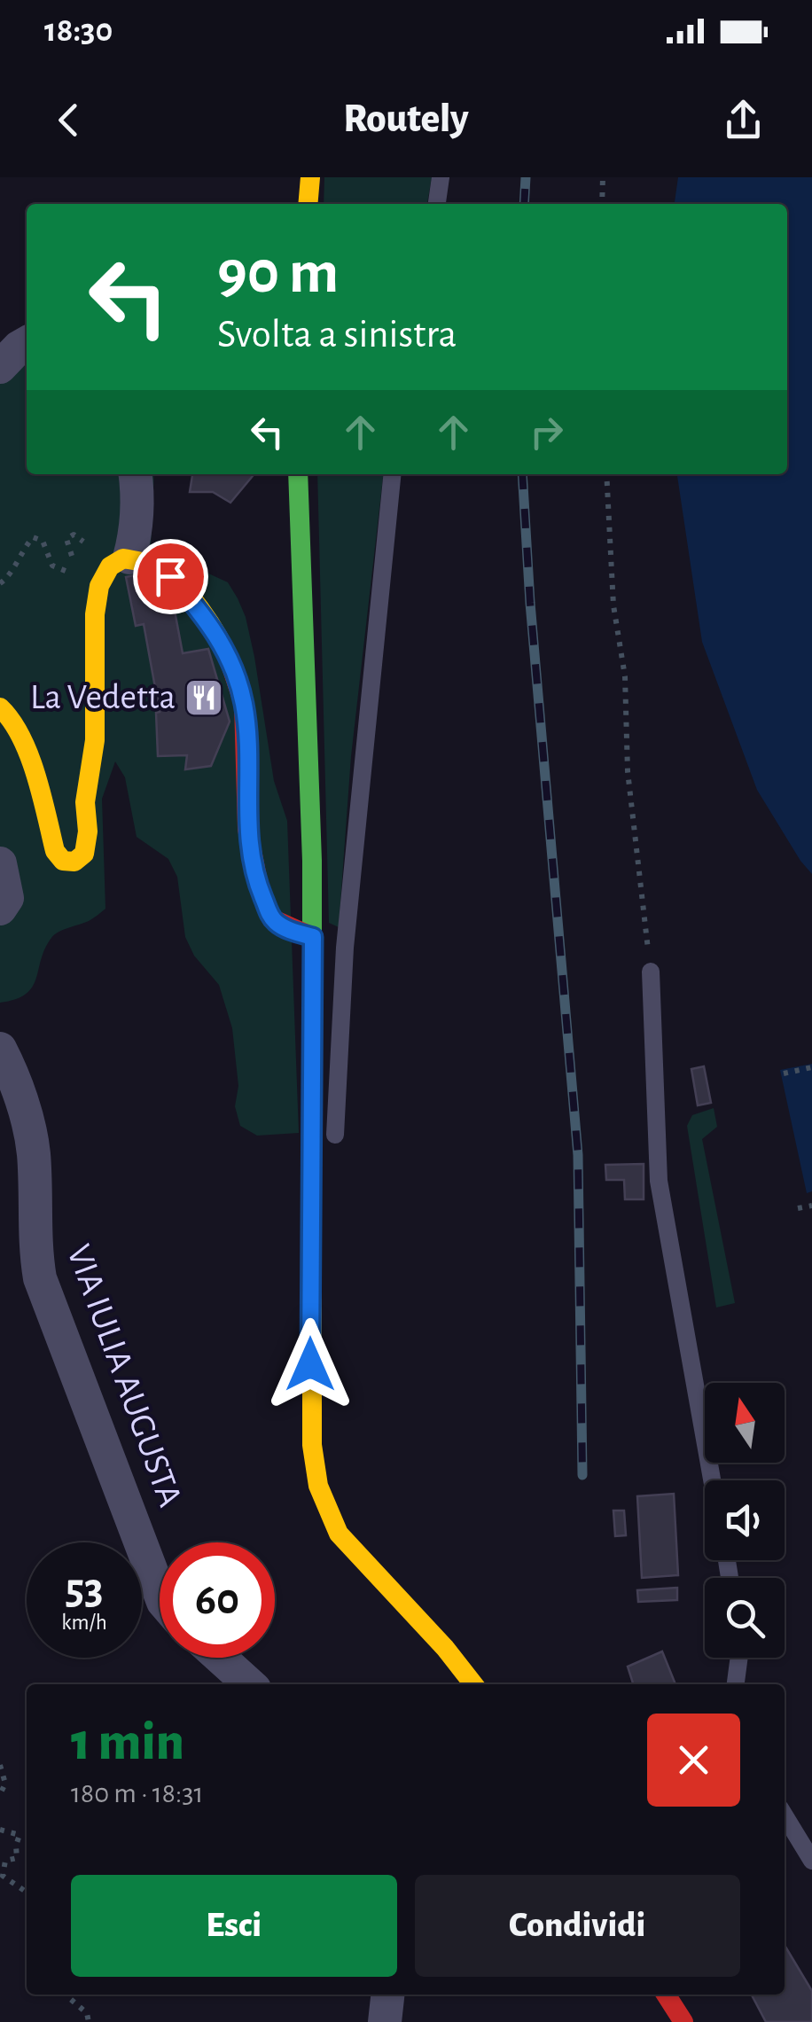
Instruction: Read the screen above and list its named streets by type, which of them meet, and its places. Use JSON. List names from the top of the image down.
{
  "streets": {
    "street": ["VIA IULIA AUGUSTA"]
  },
  "places": {
    "restaurant": ["La Vedetta"]
  },
  "north": "top",
  "page": {
    "status": "18:30",
    "header": "Routely",
    "turn": ["90 m", "Svolta a sinistra"],
    "speed": "53 km/h",
    "limit": "60",
    "heading": ["1 min", "180 m · 18:31"],
    "buttons": ["Esci", "Condividi"]
  }
}
